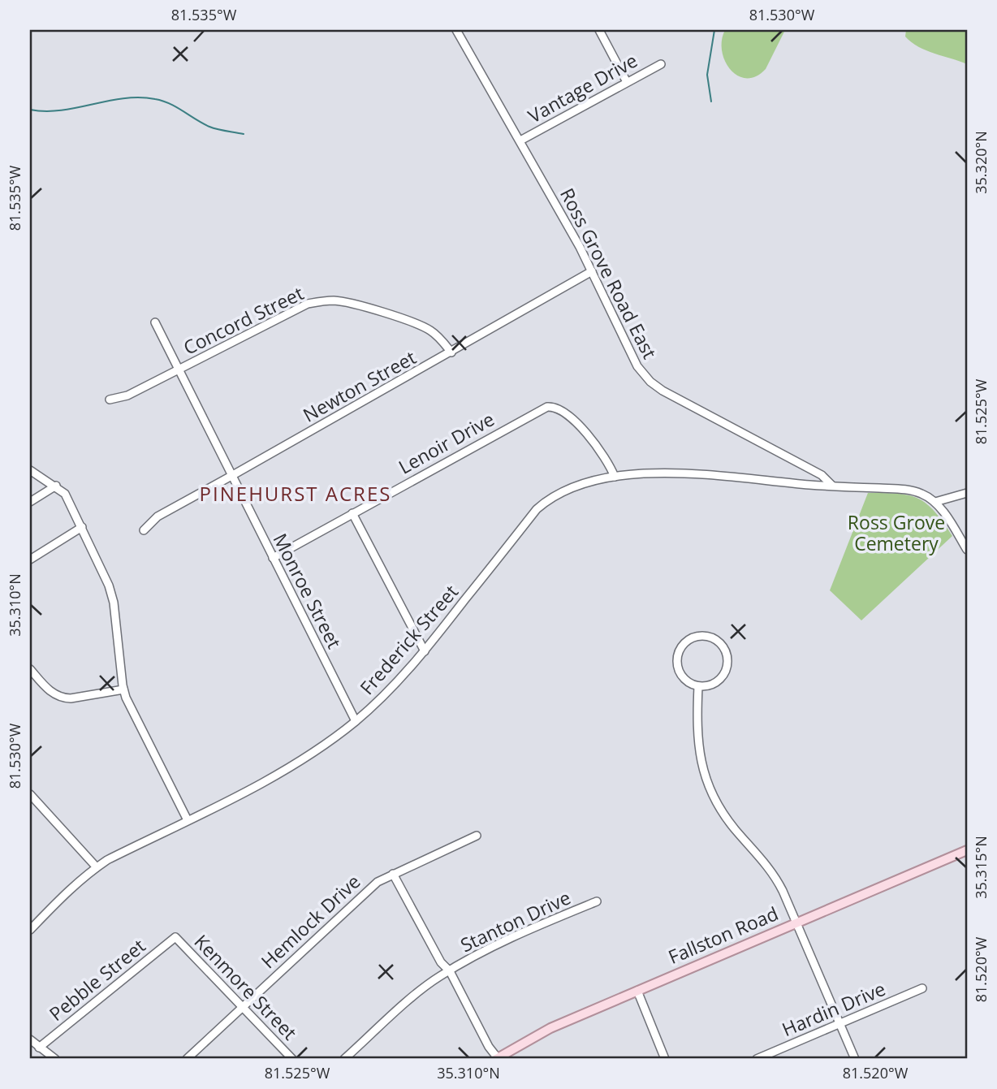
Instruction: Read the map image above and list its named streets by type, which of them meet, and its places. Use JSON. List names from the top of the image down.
{
  "streets": {
    "main road": ["Fallston Road"],
    "street": [
      "Vantage Drive",
      "Ross Grove Road East",
      "Concord Street",
      "Newton Street",
      "Lenoir Drive",
      "Monroe Street",
      "Frederick Street",
      "Hemlock Drive",
      "Stanton Drive",
      "Pebble Street",
      "Kenmore Street",
      "Hardin Drive"
    ]
  },
  "crossings": [
    ["Vantage Drive", "Ross Grove Road East"],
    ["Ross Grove Road East", "Newton Street"],
    ["Ross Grove Road East", "Frederick Street"],
    ["Concord Street", "Newton Street"],
    ["Concord Street", "Monroe Street"],
    ["Newton Street", "Monroe Street"],
    ["Lenoir Drive", "Monroe Street"],
    ["Lenoir Drive", "Frederick Street"],
    ["Monroe Street", "Frederick Street"],
    ["Hemlock Drive", "Kenmore Street"],
    ["Pebble Street", "Kenmore Street"]
  ],
  "districts": ["PINEHURST ACRES"],
  "parks": ["Ross Grove Cemetery"],
  "coordinates": [
    "81.535°W",
    "81.530°W",
    "35.320°N",
    "81.525°W",
    "35.310°N",
    "35.315°N",
    "81.520°W"
  ]
}
